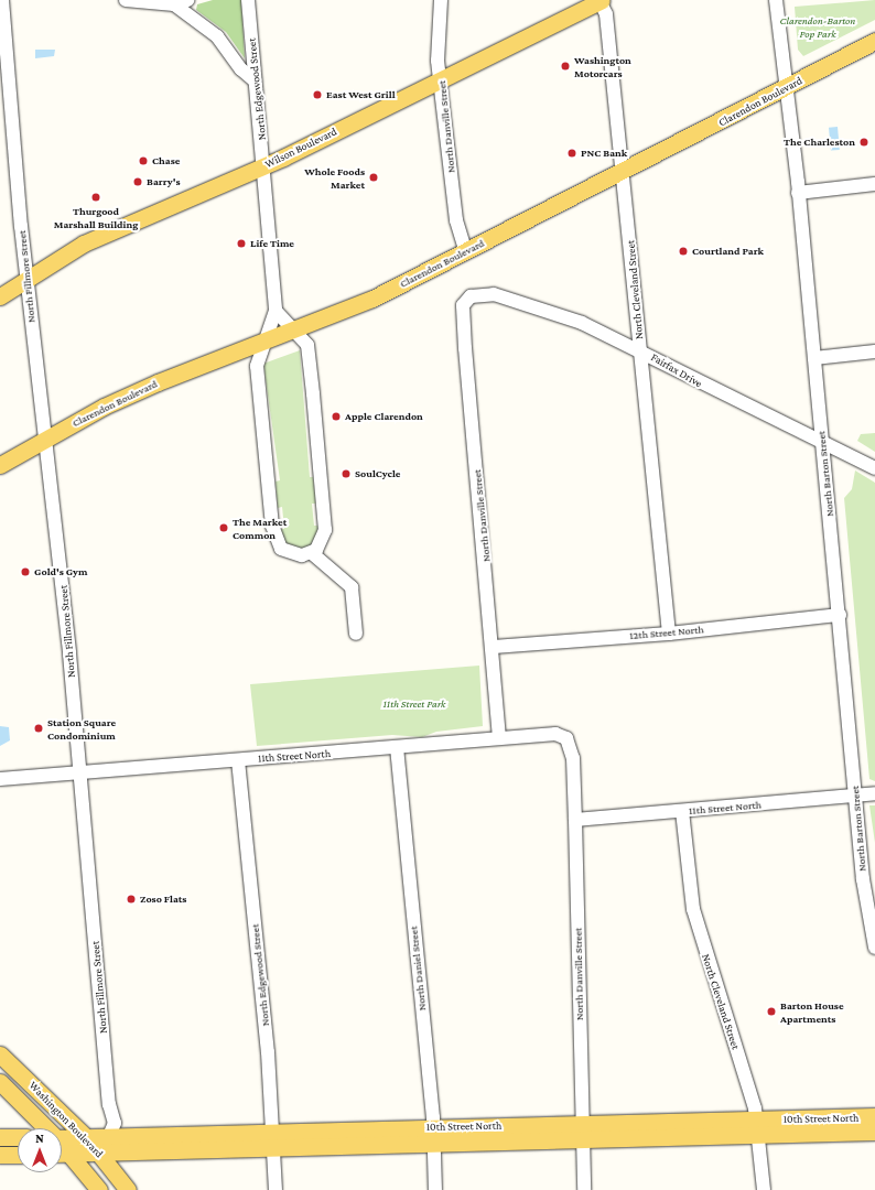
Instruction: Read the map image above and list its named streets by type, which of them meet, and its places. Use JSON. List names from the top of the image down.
{
  "streets": {
    "main road": [
      "Clarendon Boulevard",
      "Wilson Boulevard",
      "10th Street North",
      "Washington Boulevard"
    ],
    "street": [
      "North Edgewood Street",
      "North Danville Street",
      "North Fillmore Street",
      "North Cleveland Street",
      "Fairfax Drive",
      "North Barton Street",
      "12th Street North",
      "11th Street North",
      "North Daniel Street"
    ]
  },
  "crossings": [
    ["North Edgewood Street", "Clarendon Boulevard"],
    ["North Edgewood Street", "Wilson Boulevard"],
    ["North Edgewood Street", "11th Street North"],
    ["North Edgewood Street", "10th Street North"],
    ["Clarendon Boulevard", "North Danville Street"],
    ["Clarendon Boulevard", "North Fillmore Street"],
    ["Clarendon Boulevard", "North Cleveland Street"],
    ["Clarendon Boulevard", "North Barton Street"],
    ["North Danville Street", "Wilson Boulevard"],
    ["North Danville Street", "Fairfax Drive"],
    ["North Danville Street", "12th Street North"],
    ["North Danville Street", "11th Street North"],
    ["North Danville Street", "10th Street North"],
    ["Wilson Boulevard", "North Fillmore Street"],
    ["Wilson Boulevard", "North Cleveland Street"],
    ["North Fillmore Street", "11th Street North"],
    ["North Fillmore Street", "10th Street North"],
    ["North Cleveland Street", "Fairfax Drive"],
    ["North Cleveland Street", "12th Street North"],
    ["North Cleveland Street", "11th Street North"],
    ["North Cleveland Street", "10th Street North"],
    ["Fairfax Drive", "North Barton Street"],
    ["North Barton Street", "12th Street North"],
    ["North Barton Street", "11th Street North"],
    ["11th Street North", "North Daniel Street"],
    ["North Daniel Street", "10th Street North"],
    ["10th Street North", "Washington Boulevard"]
  ],
  "parks": ["Clarendon-Barton Pop Park", "11th Street Park"],
  "places": [
    "Washington Motorcars",
    "East West Grill",
    "The Charleston",
    "PNC Bank",
    "Chase",
    "Whole Foods Market",
    "Barry's",
    "Thurgood Marshall Building",
    "Life Time",
    "Courtland Park",
    "Apple Clarendon",
    "SoulCycle",
    "The Market Common",
    "Gold's Gym",
    "Station Square Condominium",
    "Zoso Flats",
    "Barton House Apartments"
  ],
  "north": "top"
}
